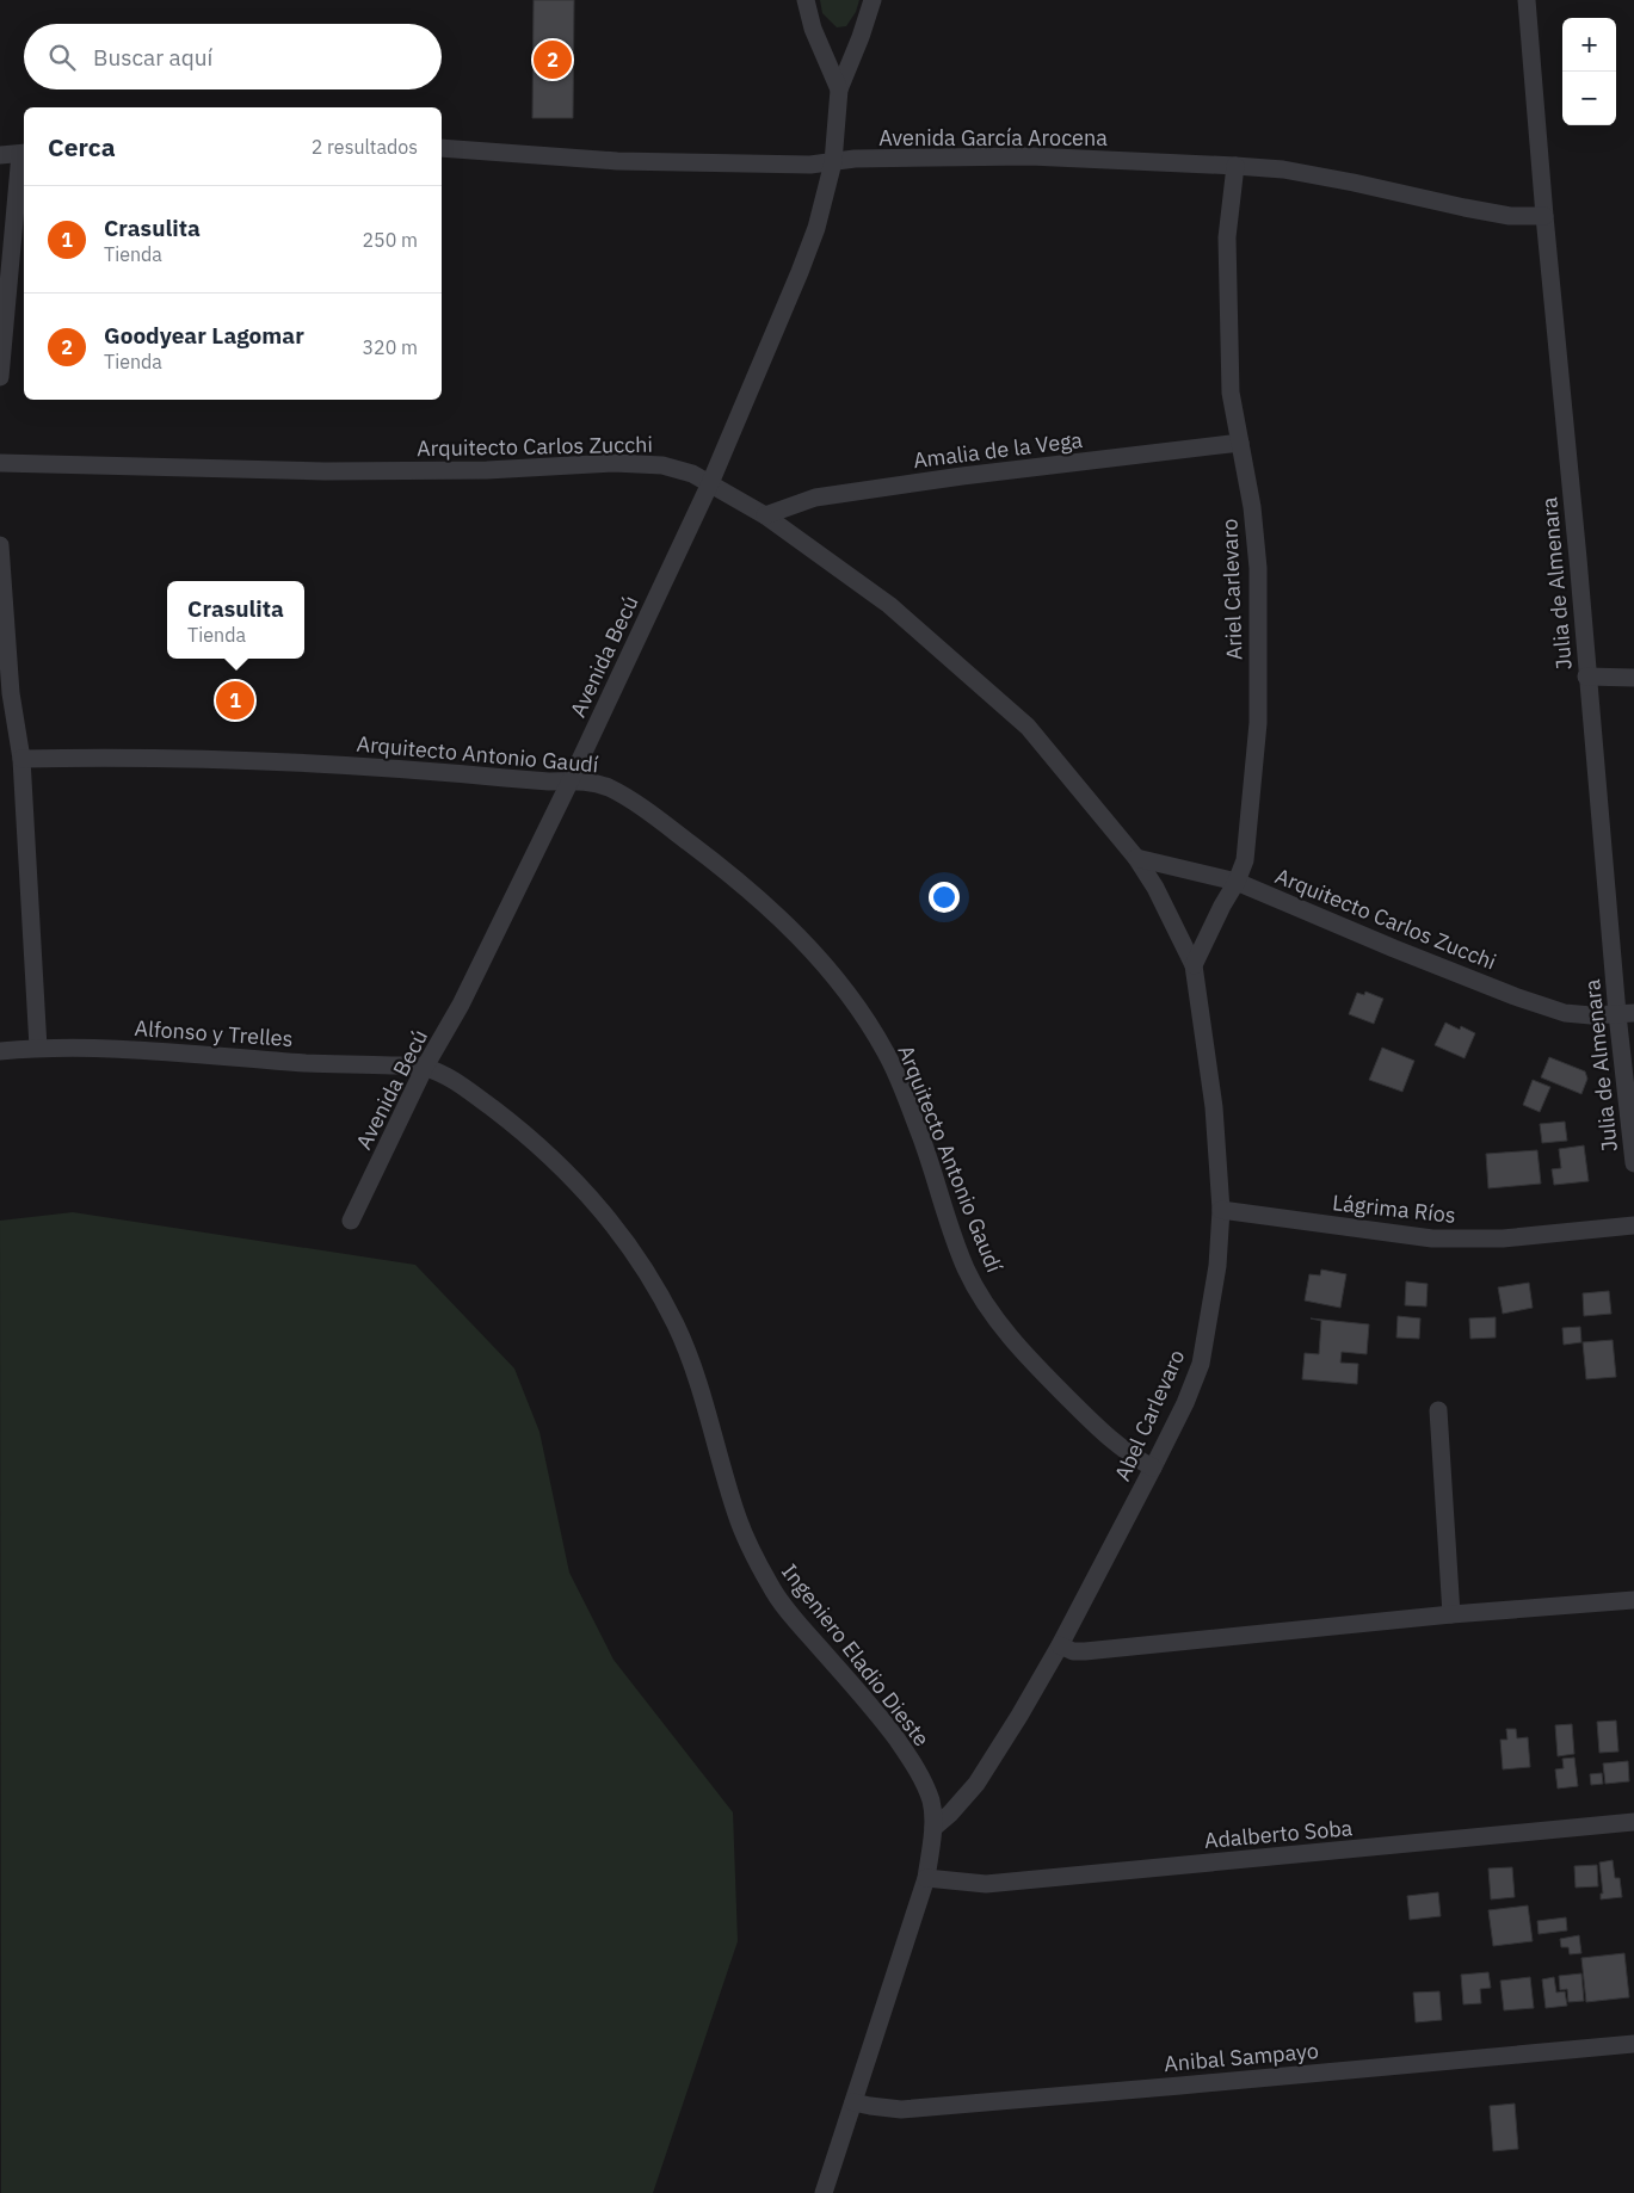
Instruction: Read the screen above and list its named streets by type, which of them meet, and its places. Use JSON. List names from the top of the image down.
{
  "streets": {
    "street": [
      "Avenida García Arocena",
      "Arquitecto Carlos Zucchi",
      "Amalia de la Vega",
      "Julia de Almenara",
      "Ariel Carlevaro",
      "Avenida Becú",
      "Arquitecto Antonio Gaudí",
      "Alfonso y Trelles",
      "Lágrima Ríos",
      "Abel Carlevaro",
      "Ingeniero Eladio Dieste",
      "Adalberto Soba",
      "Anibal Sampayo"
    ]
  },
  "crossings": [
    ["Avenida García Arocena", "Julia de Almenara"],
    ["Avenida García Arocena", "Ariel Carlevaro"],
    ["Avenida García Arocena", "Avenida Becú"],
    ["Arquitecto Carlos Zucchi", "Amalia de la Vega"],
    ["Arquitecto Carlos Zucchi", "Julia de Almenara"],
    ["Arquitecto Carlos Zucchi", "Ariel Carlevaro"],
    ["Arquitecto Carlos Zucchi", "Avenida Becú"],
    ["Arquitecto Carlos Zucchi", "Abel Carlevaro"],
    ["Amalia de la Vega", "Ariel Carlevaro"],
    ["Ariel Carlevaro", "Abel Carlevaro"],
    ["Avenida Becú", "Arquitecto Antonio Gaudí"],
    ["Avenida Becú", "Alfonso y Trelles"],
    ["Avenida Becú", "Ingeniero Eladio Dieste"],
    ["Arquitecto Antonio Gaudí", "Abel Carlevaro"],
    ["Alfonso y Trelles", "Ingeniero Eladio Dieste"],
    ["Lágrima Ríos", "Abel Carlevaro"],
    ["Abel Carlevaro", "Ingeniero Eladio Dieste"],
    ["Ingeniero Eladio Dieste", "Adalberto Soba"],
    ["Ingeniero Eladio Dieste", "Anibal Sampayo"]
  ],
  "page": {
    "map_buttons": ["+", "−"],
    "search": "Buscar aquí",
    "pins": ["2", "1"],
    "heading": ["Cerca", "2 resultados"],
    "list": [
      {
        "mark": "1",
        "name": "Crasulita",
        "note": "Tienda",
        "value": "250 m"
      },
      {
        "mark": "2",
        "name": "Goodyear Lagomar",
        "note": "Tienda",
        "value": "320 m"
      }
    ],
    "popup": ["Crasulita", "Tienda"]
  }
}
